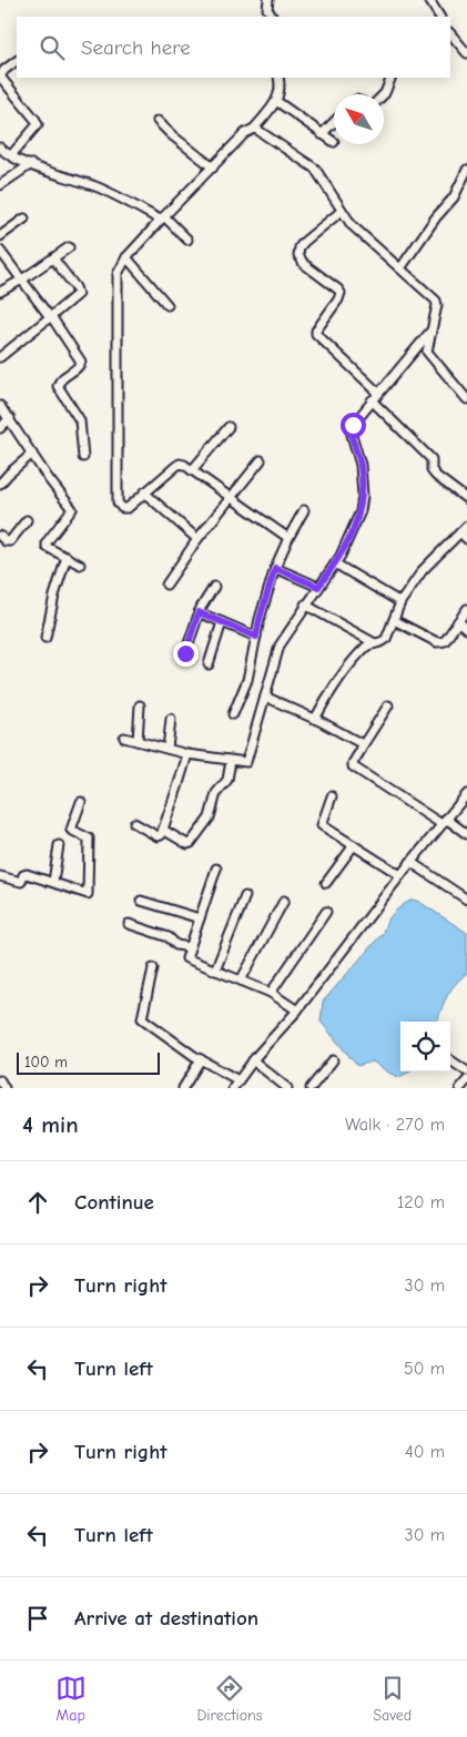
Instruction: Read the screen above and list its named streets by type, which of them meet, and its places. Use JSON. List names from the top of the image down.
{
  "scale_bar": "100 m",
  "north": "top left",
  "page": {
    "search": "Search here",
    "scale": "100 m",
    "heading": ["4 min", "Walk · 270 m"],
    "list": [
      ["Continue", "120 m"],
      ["Turn right", "30 m"],
      ["Turn left", "50 m"],
      ["Turn right", "40 m"],
      ["Turn left", "30 m"],
      "Arrive at destination"
    ],
    "nav": ["Map", "Directions", "Saved"]
  }
}
